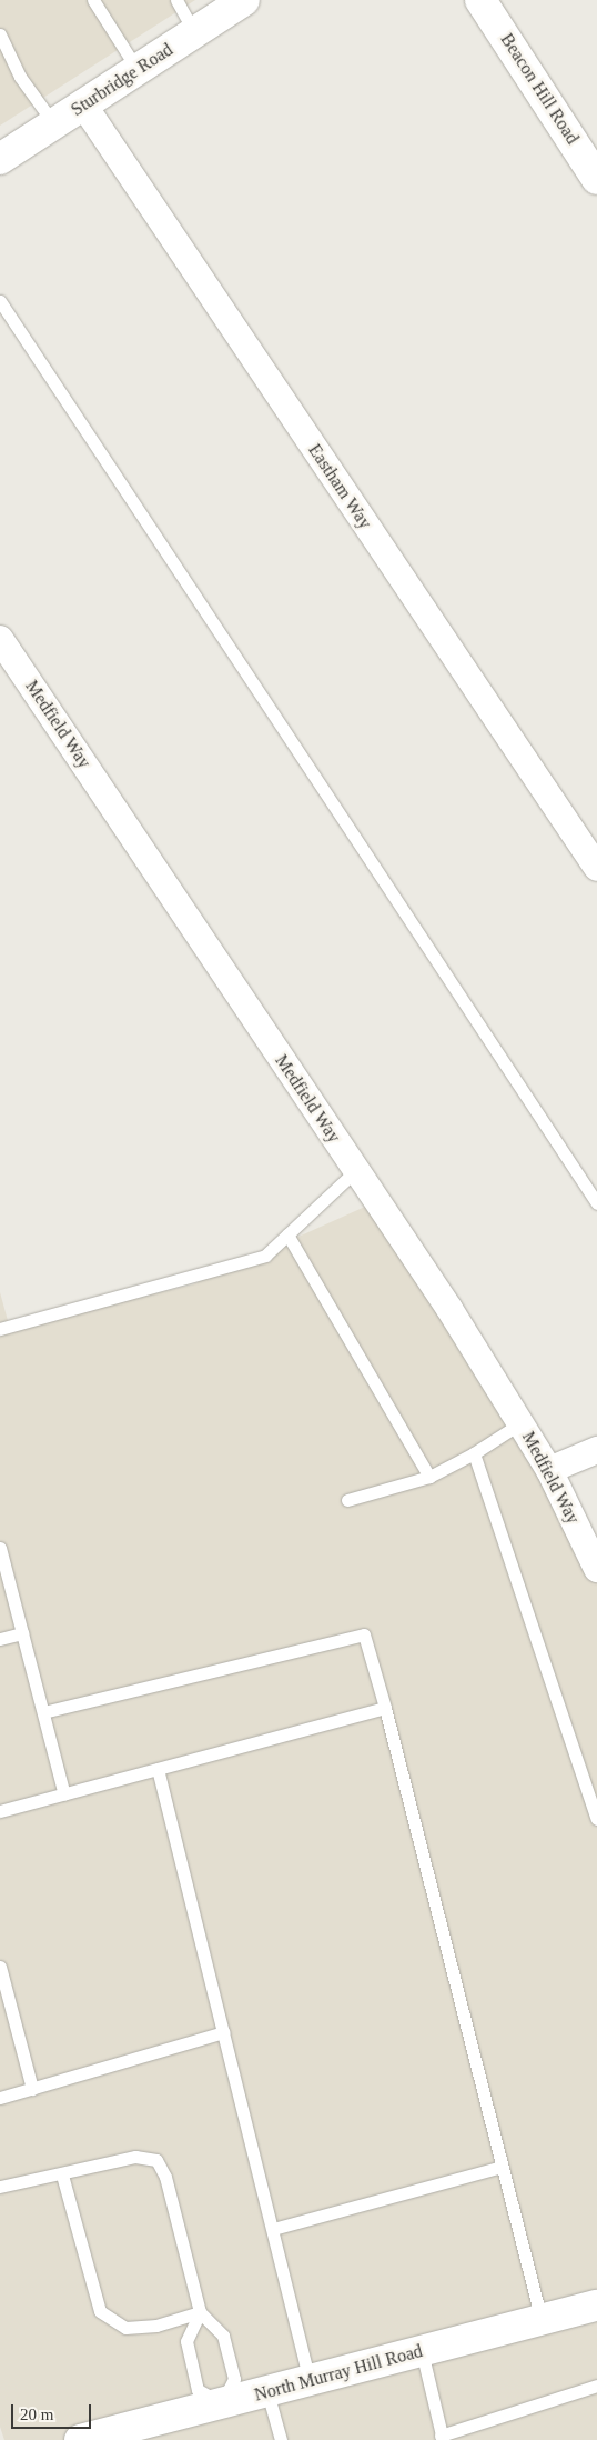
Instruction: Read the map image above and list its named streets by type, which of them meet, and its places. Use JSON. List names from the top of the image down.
{
  "streets": {
    "street": [
      "Sturbridge Road",
      "Beacon Hill Road",
      "Eastham Way",
      "Medfield Way",
      "North Murray Hill Road"
    ]
  },
  "crossings": [
    ["Sturbridge Road", "Eastham Way"]
  ],
  "scale_bar": "20 m"
}
